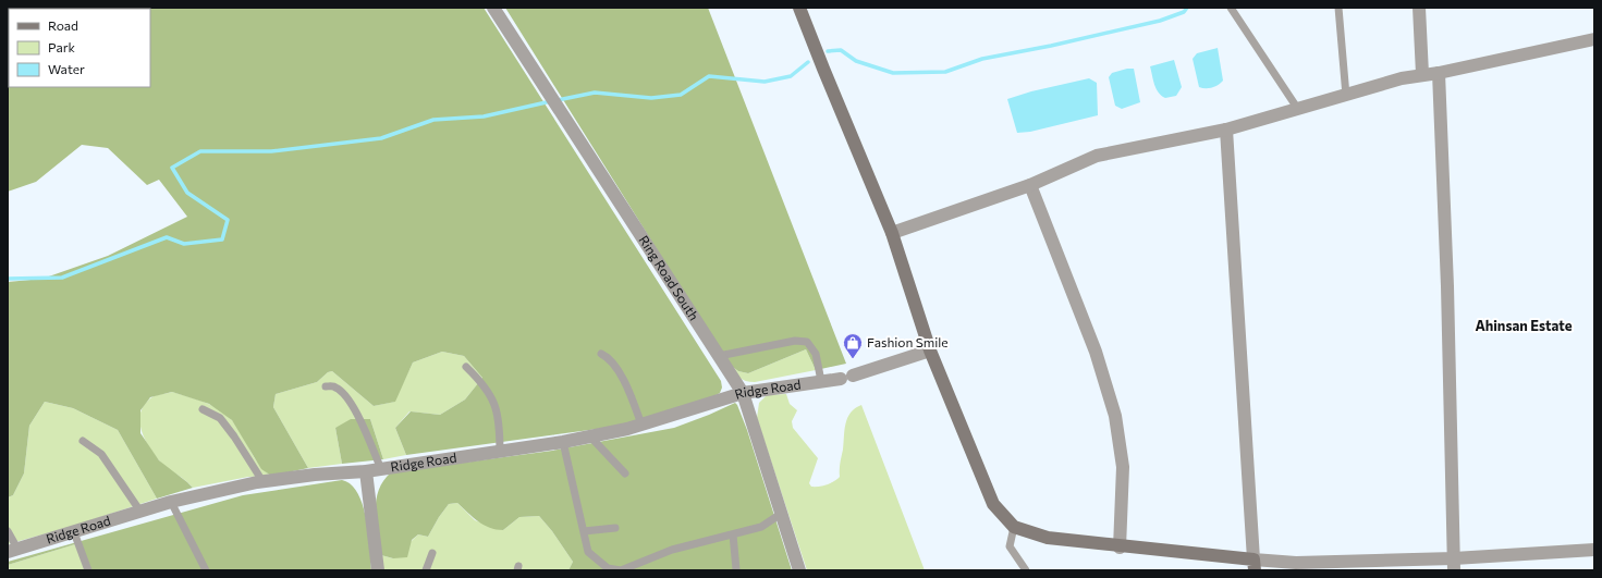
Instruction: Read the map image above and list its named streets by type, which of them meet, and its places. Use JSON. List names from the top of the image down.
{
  "streets": {
    "street": ["Ring Road South", "Ridge Road"]
  },
  "crossings": [
    ["Ring Road South", "Ridge Road"]
  ],
  "districts": ["Ahinsan Estate"],
  "places": {
    "shop": ["Fashion Smile"]
  },
  "legend": ["Road", "Park", "Water"]
}
